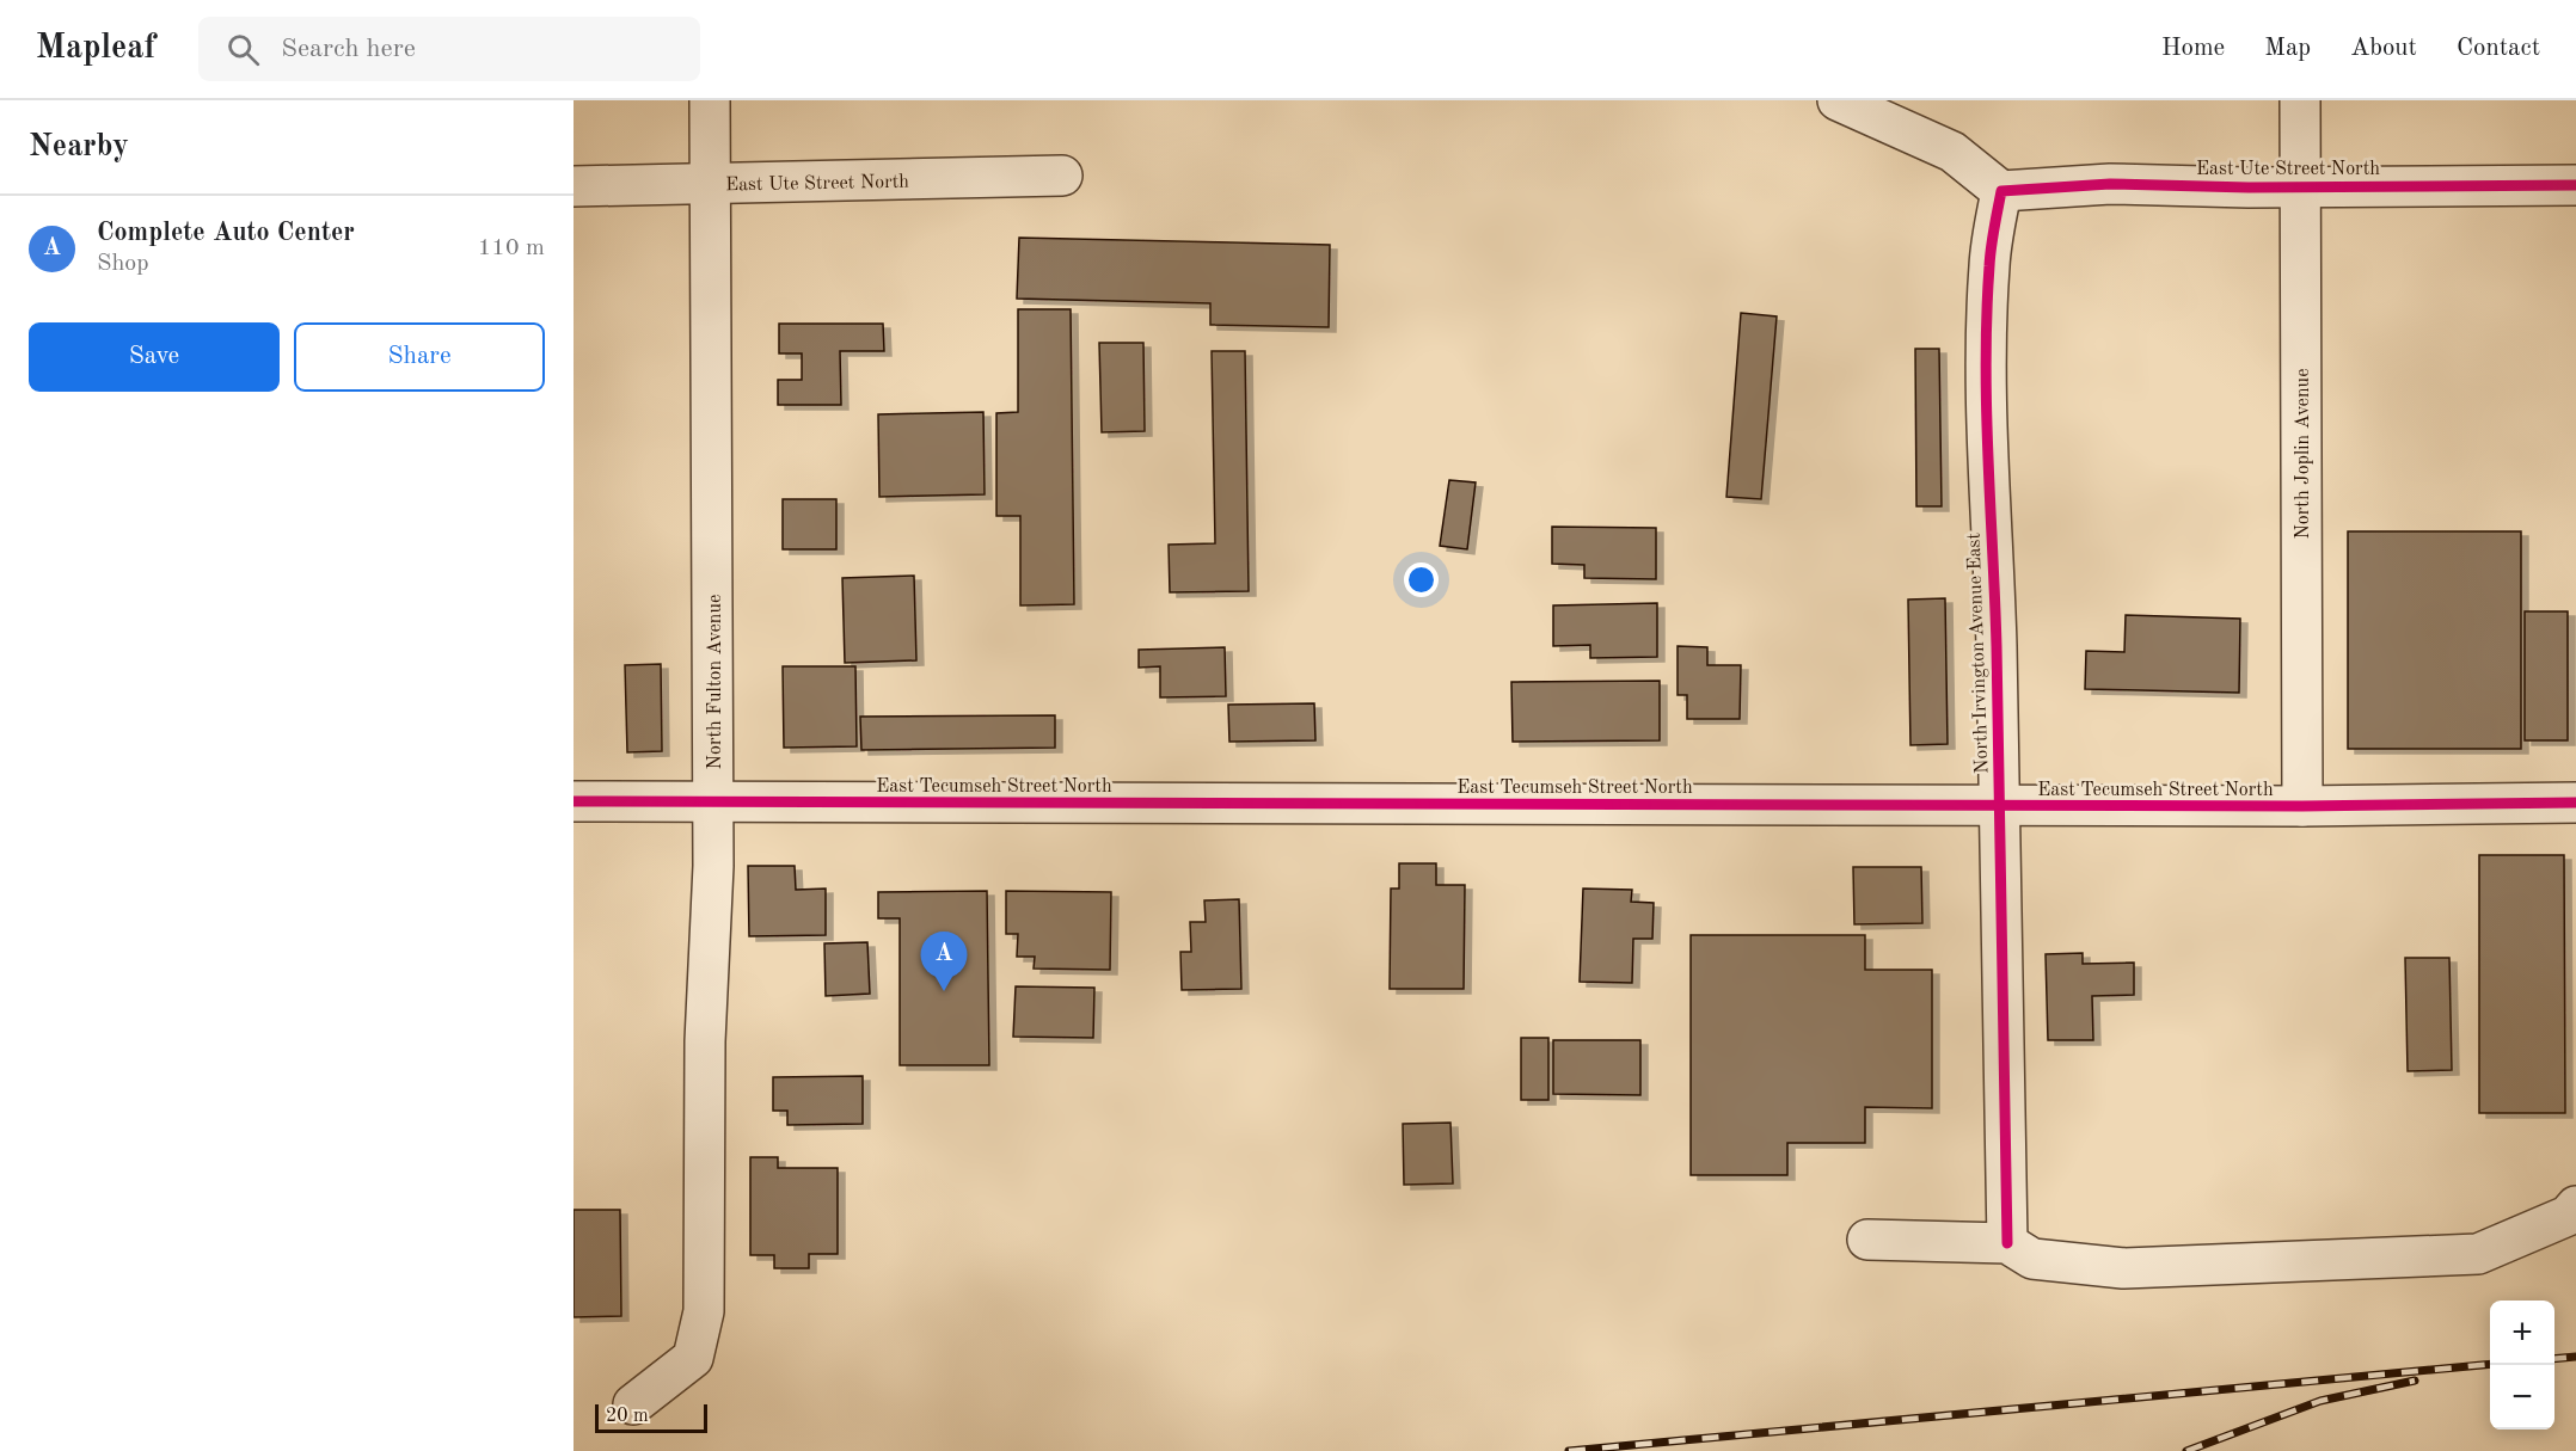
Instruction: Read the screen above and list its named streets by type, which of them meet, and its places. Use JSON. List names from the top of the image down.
{
  "streets": {
    "street": [
      "East Ute Street North",
      "North Joplin Avenue",
      "North Irvington Avenue East",
      "North Fulton Avenue",
      "East Tecumseh Street North"
    ]
  },
  "crossings": [
    ["East Ute Street North", "North Joplin Avenue"],
    ["East Ute Street North", "North Irvington Avenue East"],
    ["East Ute Street North", "North Fulton Avenue"],
    ["North Joplin Avenue", "East Tecumseh Street North"],
    ["North Irvington Avenue East", "East Tecumseh Street North"],
    ["North Fulton Avenue", "East Tecumseh Street North"]
  ],
  "scale_bar": "20 m",
  "page": {
    "header": "Mapleaf",
    "search": "Search here",
    "nav": [
      "Home",
      "Map",
      "About",
      "Contact"
    ],
    "heading": "Nearby",
    "list": [
      {
        "mark": "A",
        "name": "Complete Auto Center",
        "note": "Shop",
        "value": "110 m"
      }
    ],
    "buttons": ["Save", "Share"],
    "pins": "A",
    "map_buttons": ["+", "−"],
    "scale": "20 m"
  }
}
